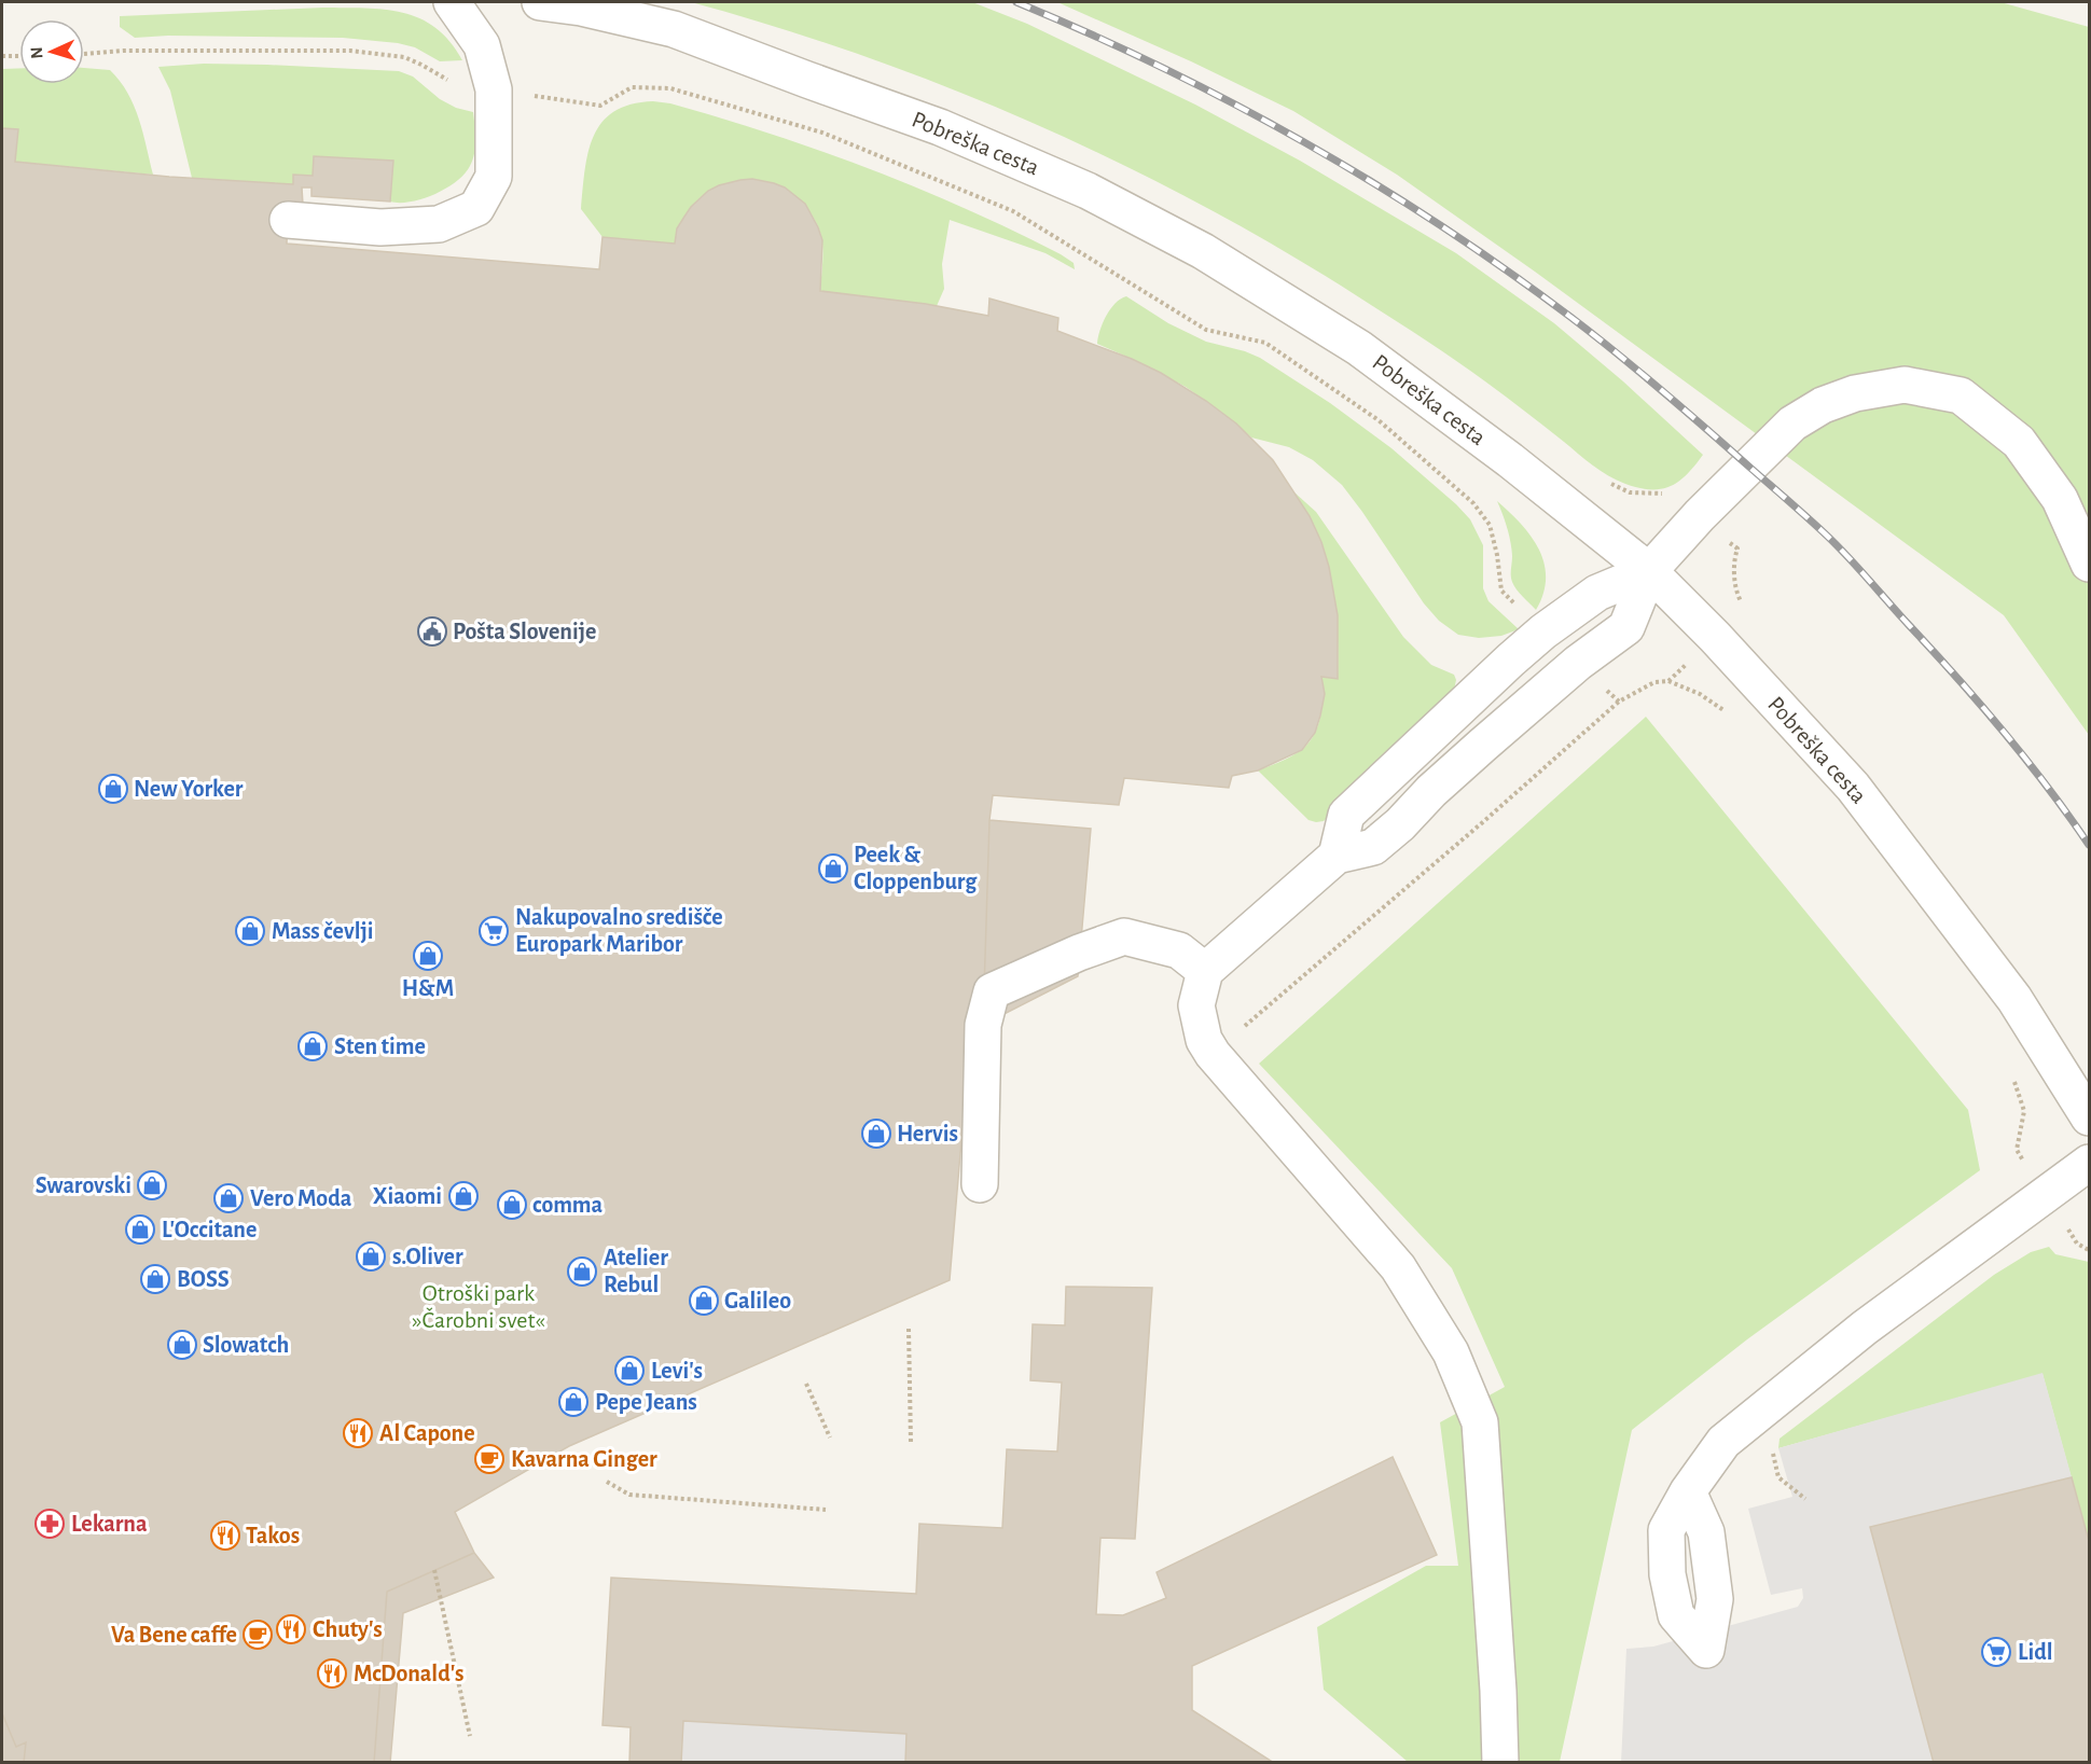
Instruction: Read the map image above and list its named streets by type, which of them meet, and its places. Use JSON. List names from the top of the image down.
{
  "streets": {
    "street": ["Pobreška cesta"]
  },
  "parks": ["Otroški park »Čarobni svet«"],
  "places": {
    "public building": ["Pošta Slovenije"],
    "shop": [
      "New Yorker",
      "Peek & Cloppenburg",
      "Mass čevlji",
      "H&M",
      "Sten time",
      "Hervis",
      "Swarovski",
      "Xiaomi",
      "Vero Moda",
      "comma",
      "L'Occitane",
      "s.Oliver",
      "Atelier Rebul",
      "BOSS",
      "Galileo",
      "Slowatch",
      "Levi's",
      "Pepe Jeans"
    ],
    "supermarket": ["Nakupovalno središče Europark Maribor", "Lidl"],
    "restaurant": [
      "Al Capone",
      "Takos",
      "Chuty's",
      "McDonald's"
    ],
    "cafe": ["Kavarna Ginger", "Va Bene caffe"],
    "pharmacy": ["Lekarna"]
  },
  "north": "left"
}
